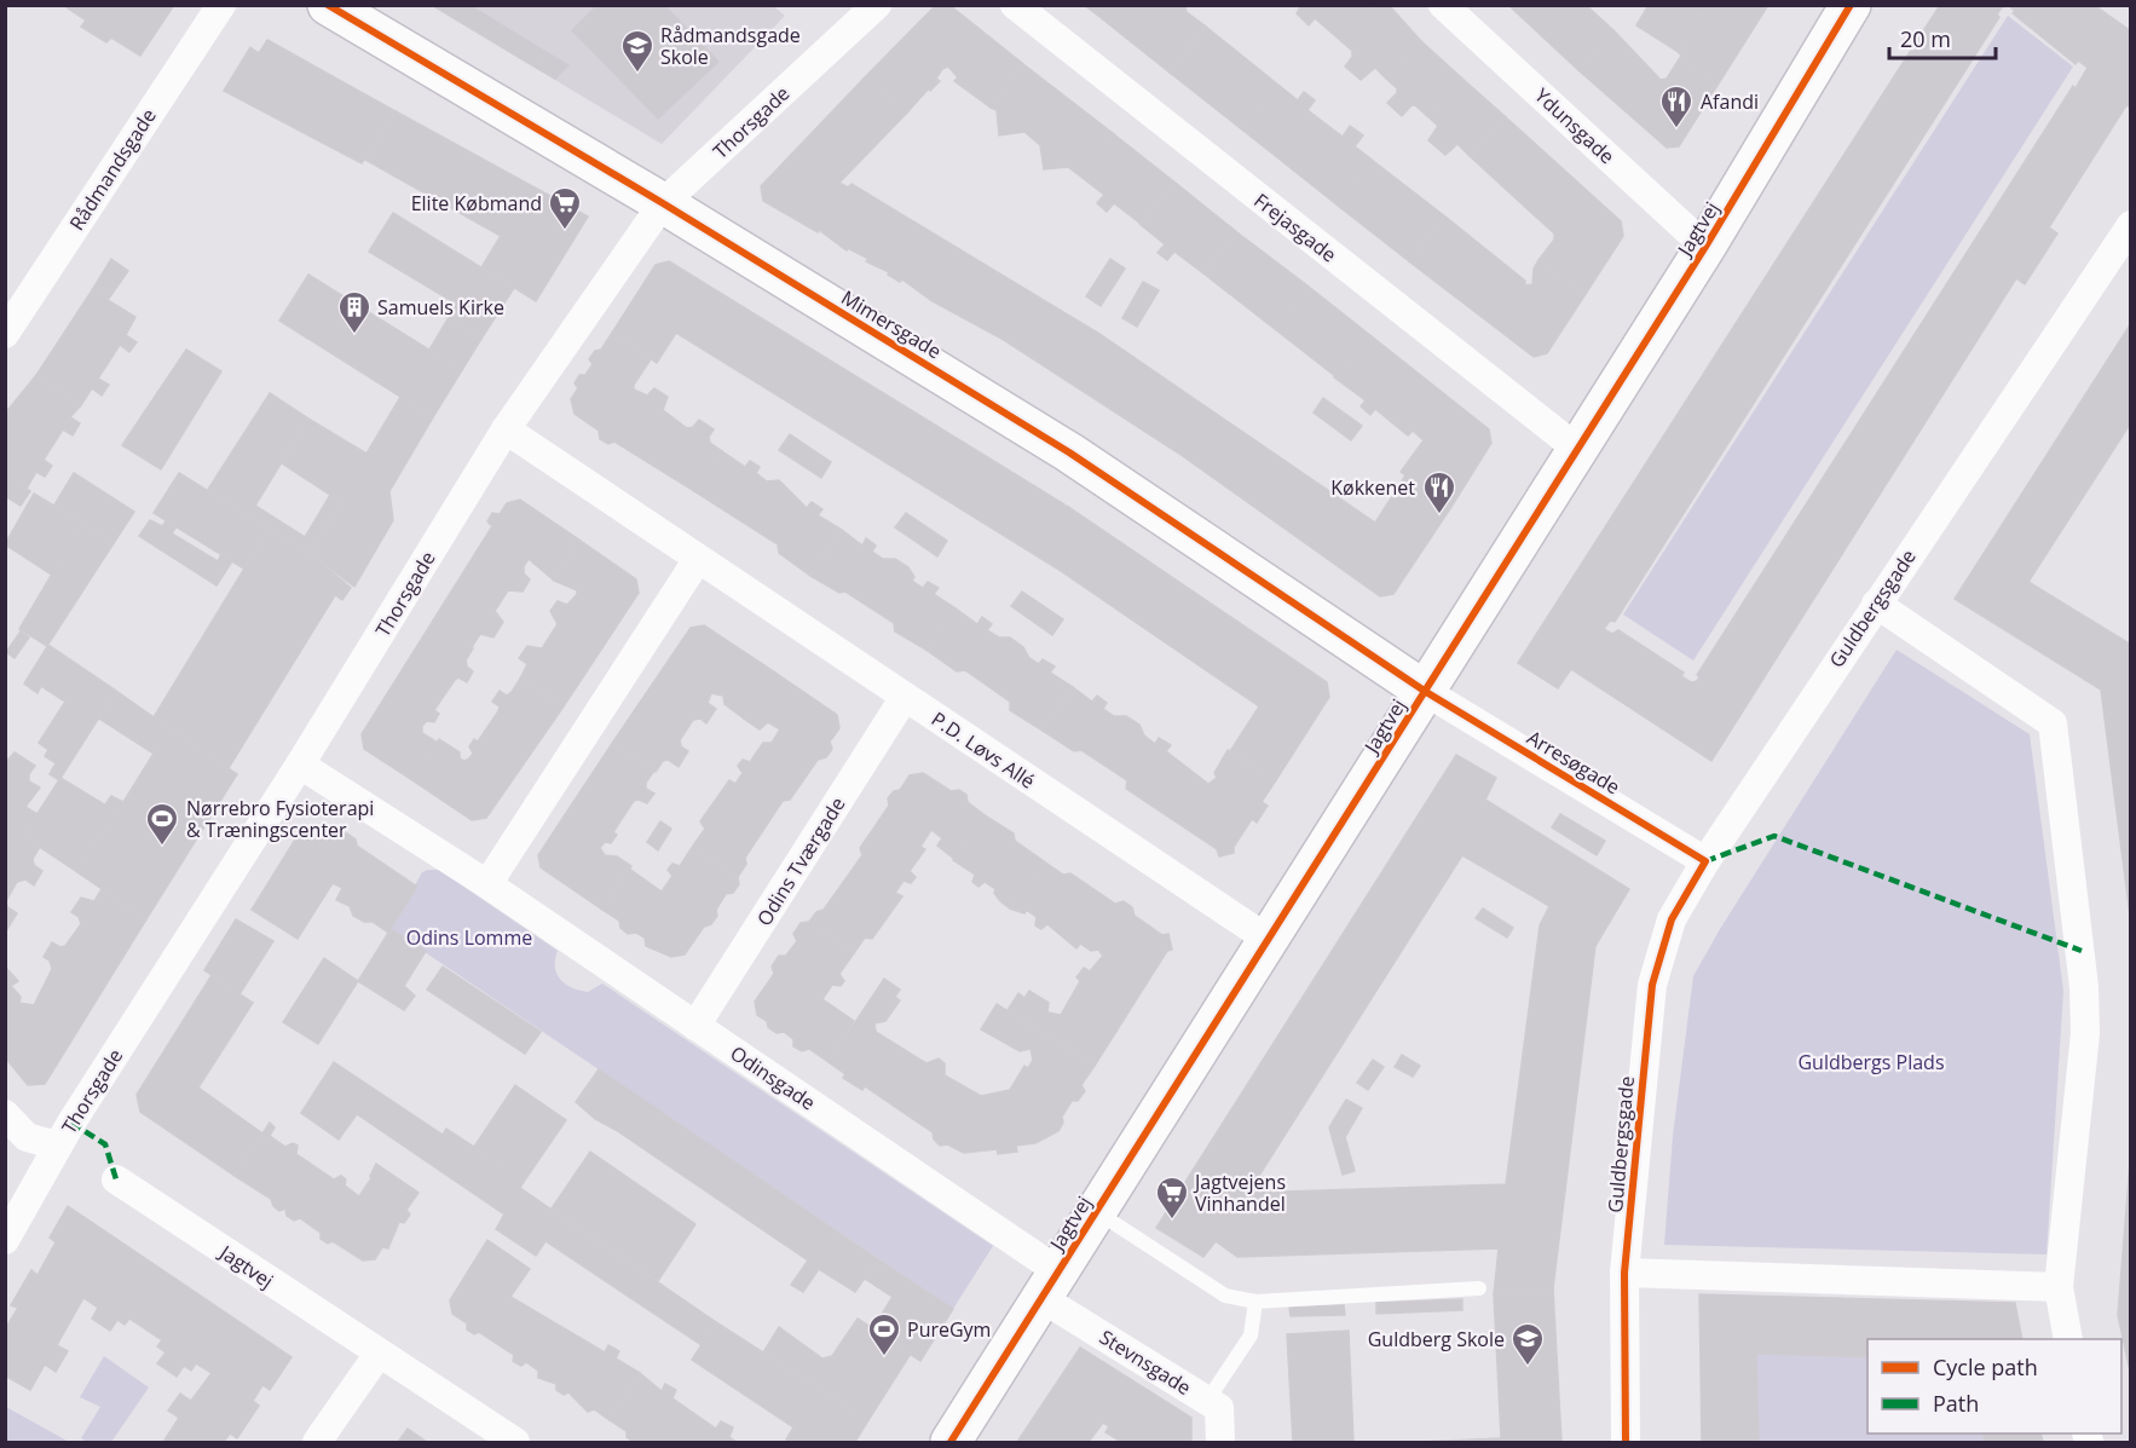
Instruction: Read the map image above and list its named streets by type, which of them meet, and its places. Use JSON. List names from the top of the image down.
{
  "streets": {
    "street": [
      "Thorsgade",
      "Ydunsgade",
      "Rådmandsgade",
      "Frejasgade",
      "Jagtvej",
      "Mimersgade",
      "Guldbergsgade",
      "P.D. Løvs Allé",
      "Arresøgade",
      "Odins Tværgade",
      "Odinsgade",
      "Stevnsgade"
    ]
  },
  "crossings": [
    ["Thorsgade", "Mimersgade"],
    ["Thorsgade", "P.D. Løvs Allé"],
    ["Thorsgade", "Odinsgade"],
    ["Ydunsgade", "Jagtvej"],
    ["Frejasgade", "Jagtvej"],
    ["Jagtvej", "Mimersgade"],
    ["Jagtvej", "P.D. Løvs Allé"],
    ["Jagtvej", "Arresøgade"],
    ["Jagtvej", "Odinsgade"],
    ["Jagtvej", "Stevnsgade"],
    ["Mimersgade", "Arresøgade"],
    ["Guldbergsgade", "Arresøgade"],
    ["P.D. Løvs Allé", "Odins Tværgade"],
    ["Odins Tværgade", "Odinsgade"],
    ["Odinsgade", "Stevnsgade"]
  ],
  "parks": ["Odins Lomme", "Guldbergs Plads"],
  "places": {
    "school or university": ["Rådmandsgade Skole", "Guldberg Skole"],
    "restaurant": ["Afandi", "Køkkenet"],
    "supermarket": ["Elite Købmand", "Jagtvejens Vinhandel"],
    "building": ["Samuels Kirke"],
    "sports": ["Nørrebro Fysioterapi & Træningscenter", "PureGym"]
  },
  "legend": ["Cycle path", "Path"],
  "scale_bar": "20 m"
}
